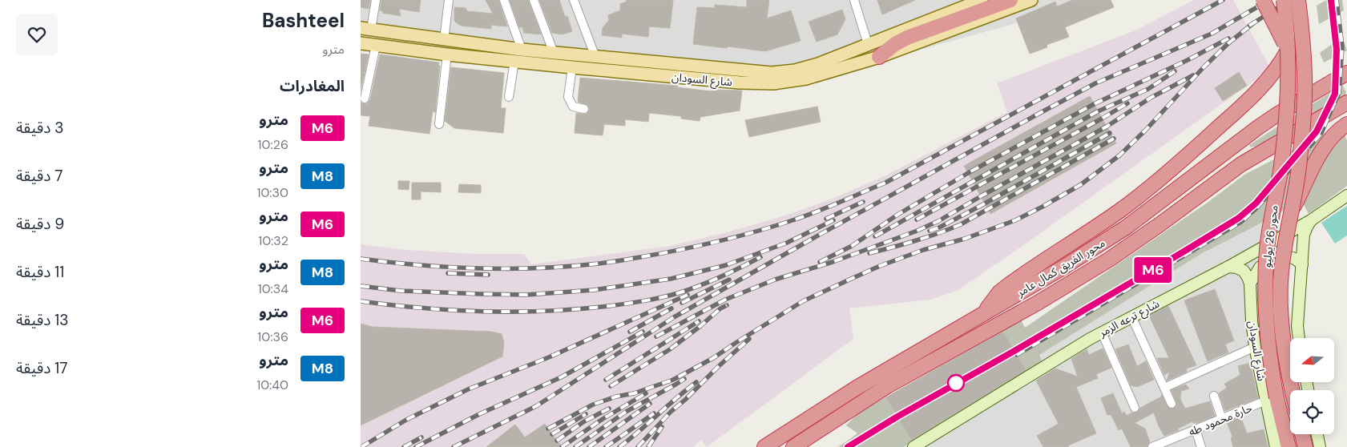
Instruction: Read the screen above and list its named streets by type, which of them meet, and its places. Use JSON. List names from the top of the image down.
{
  "streets": {
    "highway": ["محور 26 يوليو", "محور الفريق كمال عامر"],
    "main road": ["شارع السودان"],
    "street": ["شارع ترعه الزمر", "حارة محمود طه"]
  },
  "crossings": [
    ["شارع السودان", "محور 26 يوليو"],
    ["شارع السودان", "حارة محمود طه"],
    ["محور 26 يوليو", "حارة محمود طه"]
  ],
  "lines": ["metro line M6"],
  "north": "left",
  "page": {
    "on_map": "M6",
    "heading": [
      ["Bashteel", "مترو"],
      "المغادرات"
    ],
    "list": [
      {
        "mark": "M6",
        "name": "مترو",
        "note": "10:26",
        "value": "3 دقيقة"
      },
      {
        "mark": "M8",
        "name": "مترو",
        "note": "10:30",
        "value": "7 دقيقة"
      },
      {
        "mark": "M6",
        "name": "مترو",
        "note": "10:32",
        "value": "9 دقيقة"
      },
      {
        "mark": "M8",
        "name": "مترو",
        "note": "10:34",
        "value": "11 دقيقة"
      },
      {
        "mark": "M6",
        "name": "مترو",
        "note": "10:36",
        "value": "13 دقيقة"
      },
      {
        "mark": "M8",
        "name": "مترو",
        "note": "10:40",
        "value": "17 دقيقة"
      }
    ]
  }
}
